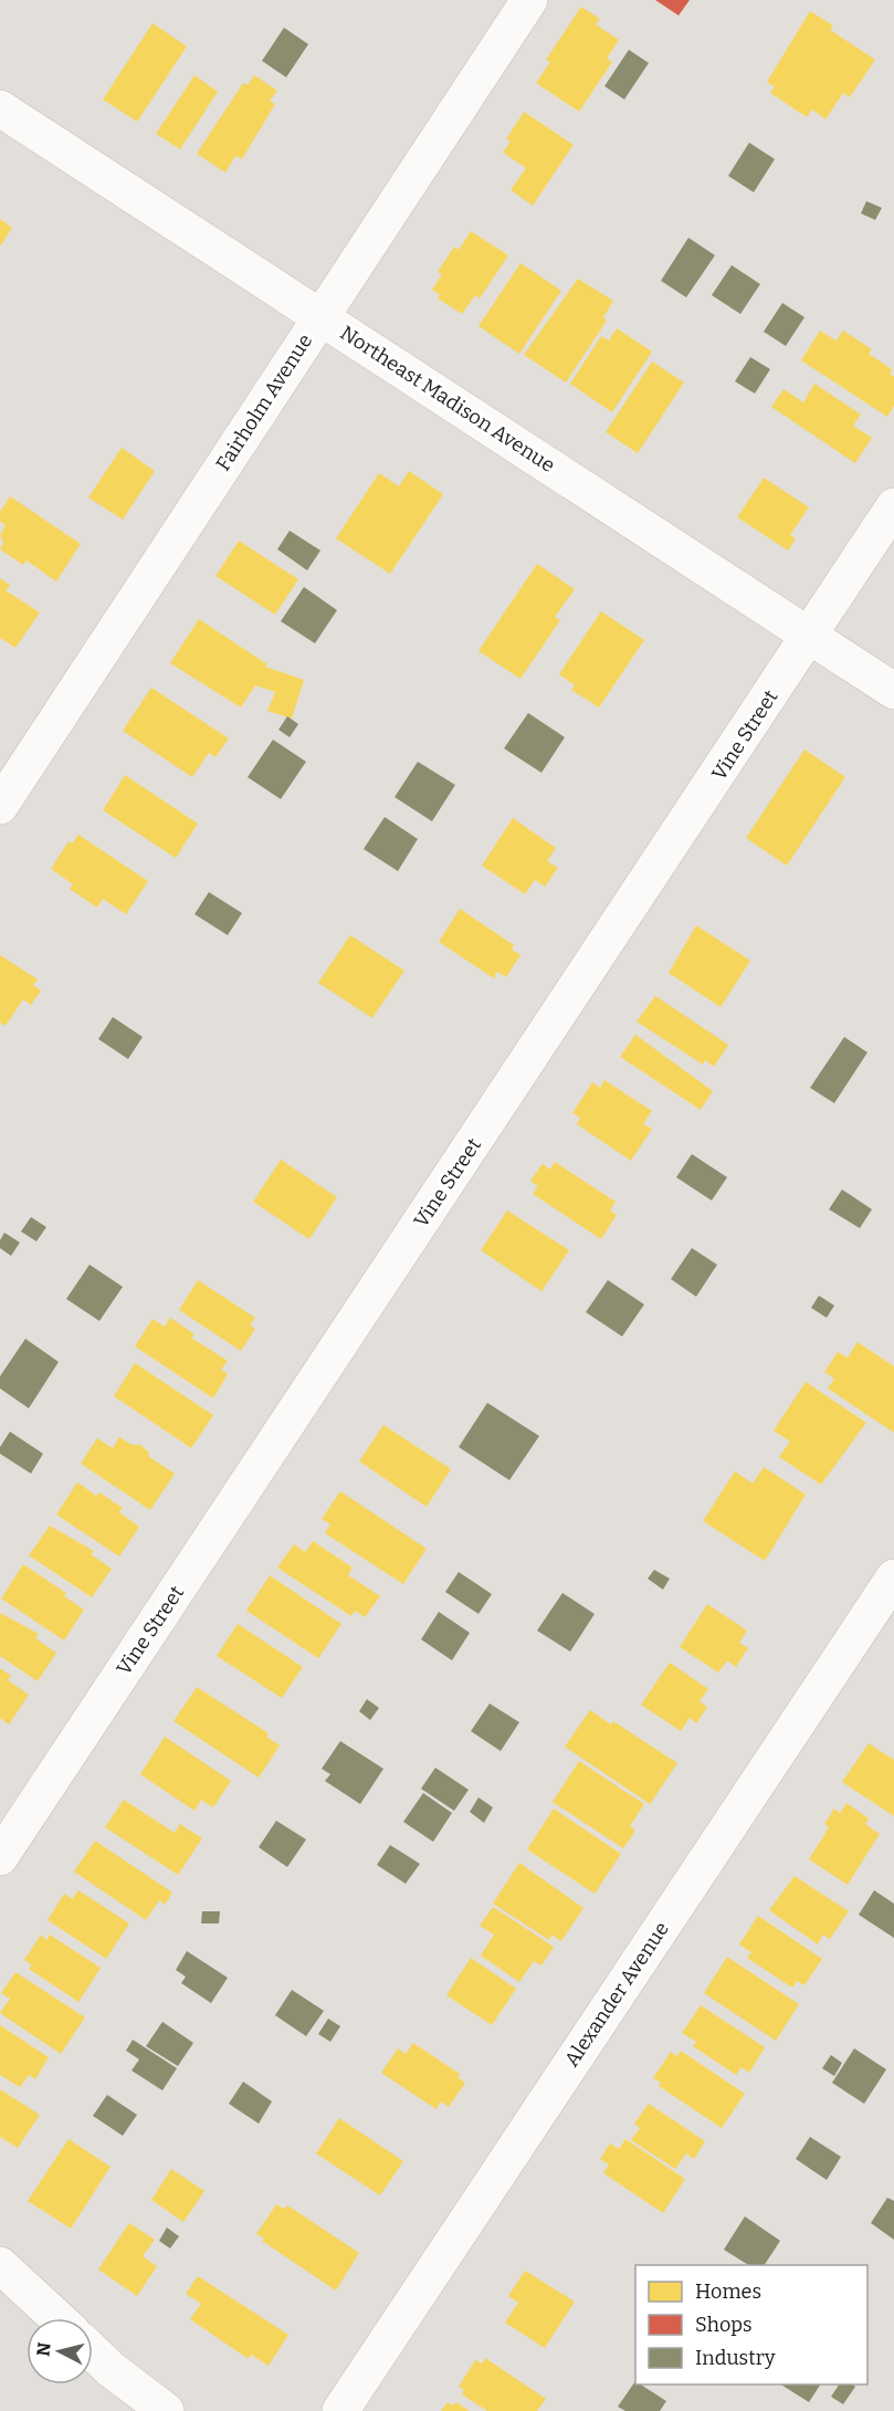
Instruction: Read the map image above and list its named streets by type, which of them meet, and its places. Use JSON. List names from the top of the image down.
{
  "streets": {
    "street": [
      "Northeast Madison Avenue",
      "Fairholm Avenue",
      "Vine Street",
      "Alexander Avenue"
    ]
  },
  "crossings": [
    ["Northeast Madison Avenue", "Fairholm Avenue"],
    ["Northeast Madison Avenue", "Vine Street"]
  ],
  "legend": ["Homes", "Shops", "Industry"],
  "north": "left"
}
